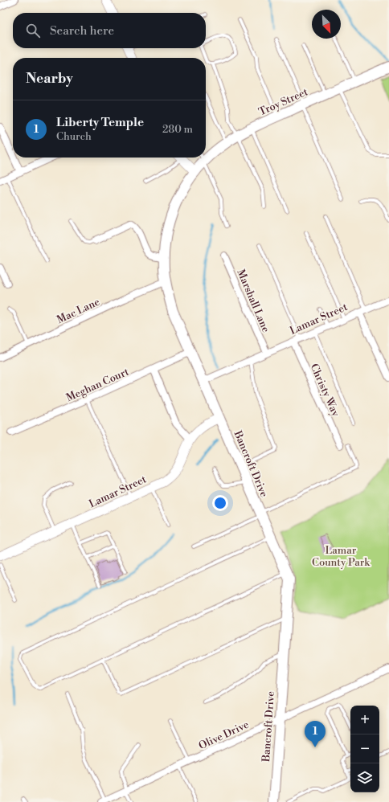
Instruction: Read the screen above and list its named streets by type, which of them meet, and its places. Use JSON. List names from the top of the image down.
{
  "streets": {
    "main road": ["Troy Street", "Bancroft Drive"],
    "street": [
      "Marshall Lane",
      "Mac Lane",
      "Lamar Street",
      "Meghan Court",
      "Christy Way",
      "Olive Drive"
    ]
  },
  "crossings": [
    ["Troy Street", "Bancroft Drive"],
    ["Marshall Lane", "Lamar Street"],
    ["Mac Lane", "Bancroft Drive"],
    ["Lamar Street", "Christy Way"],
    ["Lamar Street", "Bancroft Drive"],
    ["Meghan Court", "Bancroft Drive"],
    ["Bancroft Drive", "Olive Drive"]
  ],
  "parks": ["Lamar County Park"],
  "north": "bottom right",
  "page": {
    "search": "Search here",
    "heading": "Nearby",
    "list": [
      {
        "mark": "1",
        "name": "Liberty Temple",
        "note": "Church",
        "value": "280 m"
      }
    ],
    "map_buttons": ["+", "−"],
    "pins": "1"
  }
}
